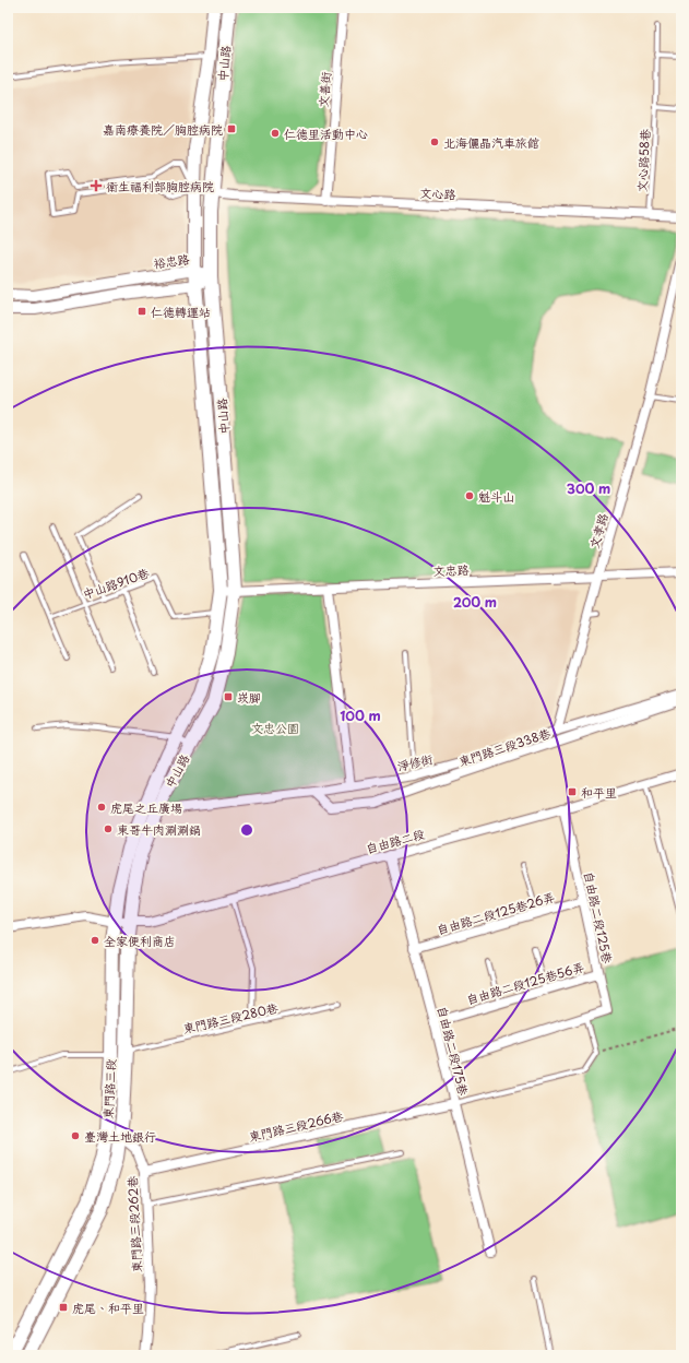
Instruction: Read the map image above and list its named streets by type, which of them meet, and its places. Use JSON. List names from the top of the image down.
{
  "streets": {
    "main road": ["中山路", "東門路三段"],
    "street": [
      "文善街",
      "文心路",
      "裕忠路",
      "文孝路",
      "文忠路",
      "東門路三段338巷",
      "淨修街",
      "自由路二段",
      "自由路二段125巷26弄",
      "自由路二段125巷",
      "自由路二段125巷56弄",
      "自由路二段175巷",
      "東門路三段266巷",
      "東門路三段262巷"
    ],
    "lane": ["文心路58巷", "中山路910巷", "東門路三段280巷"]
  },
  "crossings": [
    ["中山路", "文心路"],
    ["中山路", "裕忠路"],
    ["中山路", "文忠路"],
    ["中山路", "中山路910巷"],
    ["中山路", "淨修街"],
    ["中山路", "東門路三段"],
    ["文善街", "文心路"],
    ["文心路58巷", "文心路"],
    ["文孝路", "文忠路"],
    ["文孝路", "淨修街"],
    ["東門路三段338巷", "淨修街"],
    ["淨修街", "東門路三段"],
    ["自由路二段", "自由路二段125巷"],
    ["自由路二段", "自由路二段175巷"],
    ["自由路二段", "東門路三段"],
    ["自由路二段125巷26弄", "自由路二段125巷"],
    ["自由路二段125巷26弄", "自由路二段175巷"],
    ["自由路二段125巷", "自由路二段125巷56弄"],
    ["自由路二段125巷56弄", "自由路二段175巷"],
    ["東門路三段280巷", "東門路三段"],
    ["自由路二段175巷", "東門路三段266巷"],
    ["東門路三段", "東門路三段262巷"],
    ["東門路三段266巷", "東門路三段262巷"]
  ],
  "parks": ["文忠公園"],
  "places": {
    "transit": [
      "嘉南療養院／胸腔病院",
      "仁德轉運站",
      "崁腳",
      "和平里",
      "虎尾、和平里"
    ],
    "other": [
      "仁德里活動中心",
      "北海儷晶汽車旅館",
      "魁斗山",
      "虎尾之丘廣場",
      "東哥牛肉涮涮鍋",
      "全家便利商店",
      "臺灣土地銀行"
    ],
    "health": ["衛生福利部胸腔病院"]
  },
  "rings": ["300 m", "200 m", "100 m"]
}
